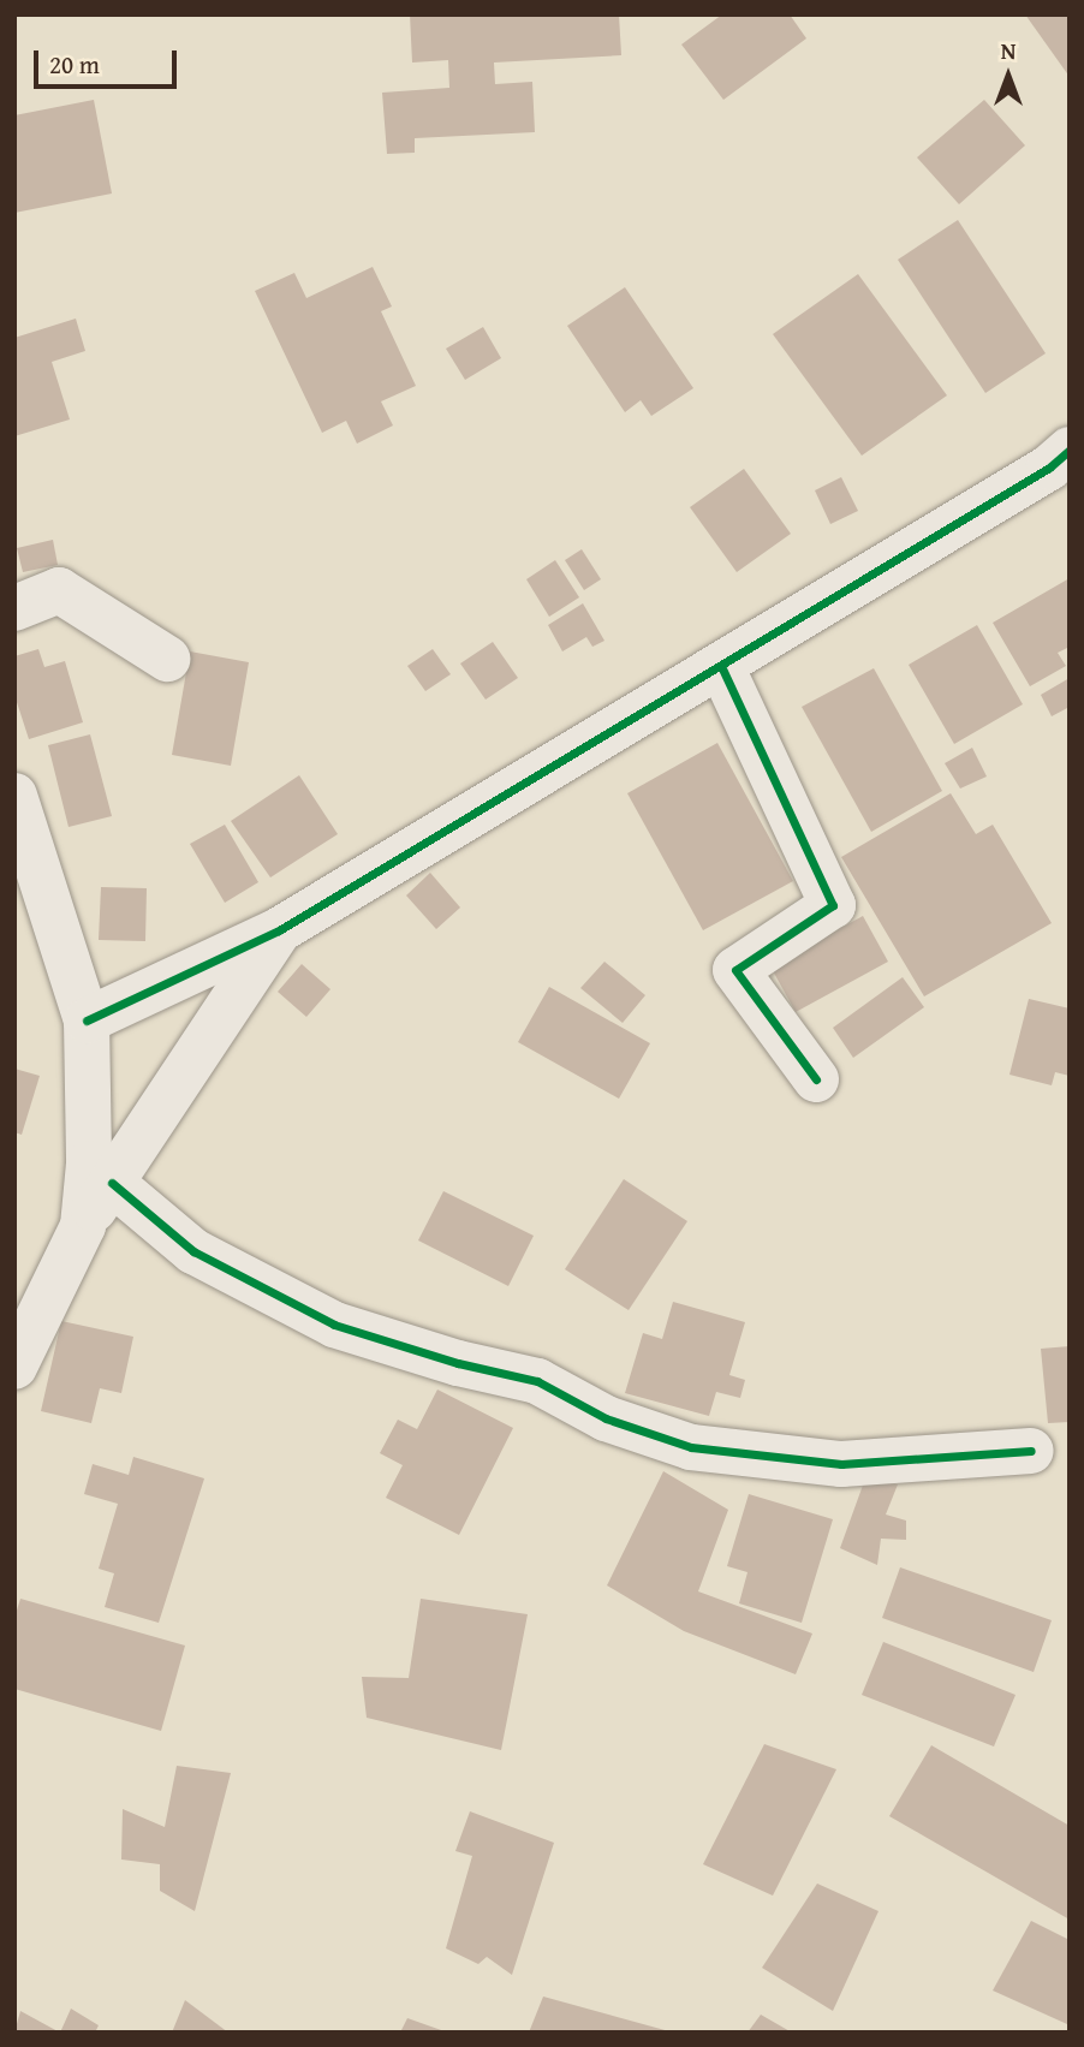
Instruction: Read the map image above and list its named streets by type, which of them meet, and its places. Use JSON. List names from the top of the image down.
{
  "scale_bar": "20 m",
  "north": "top"
}
